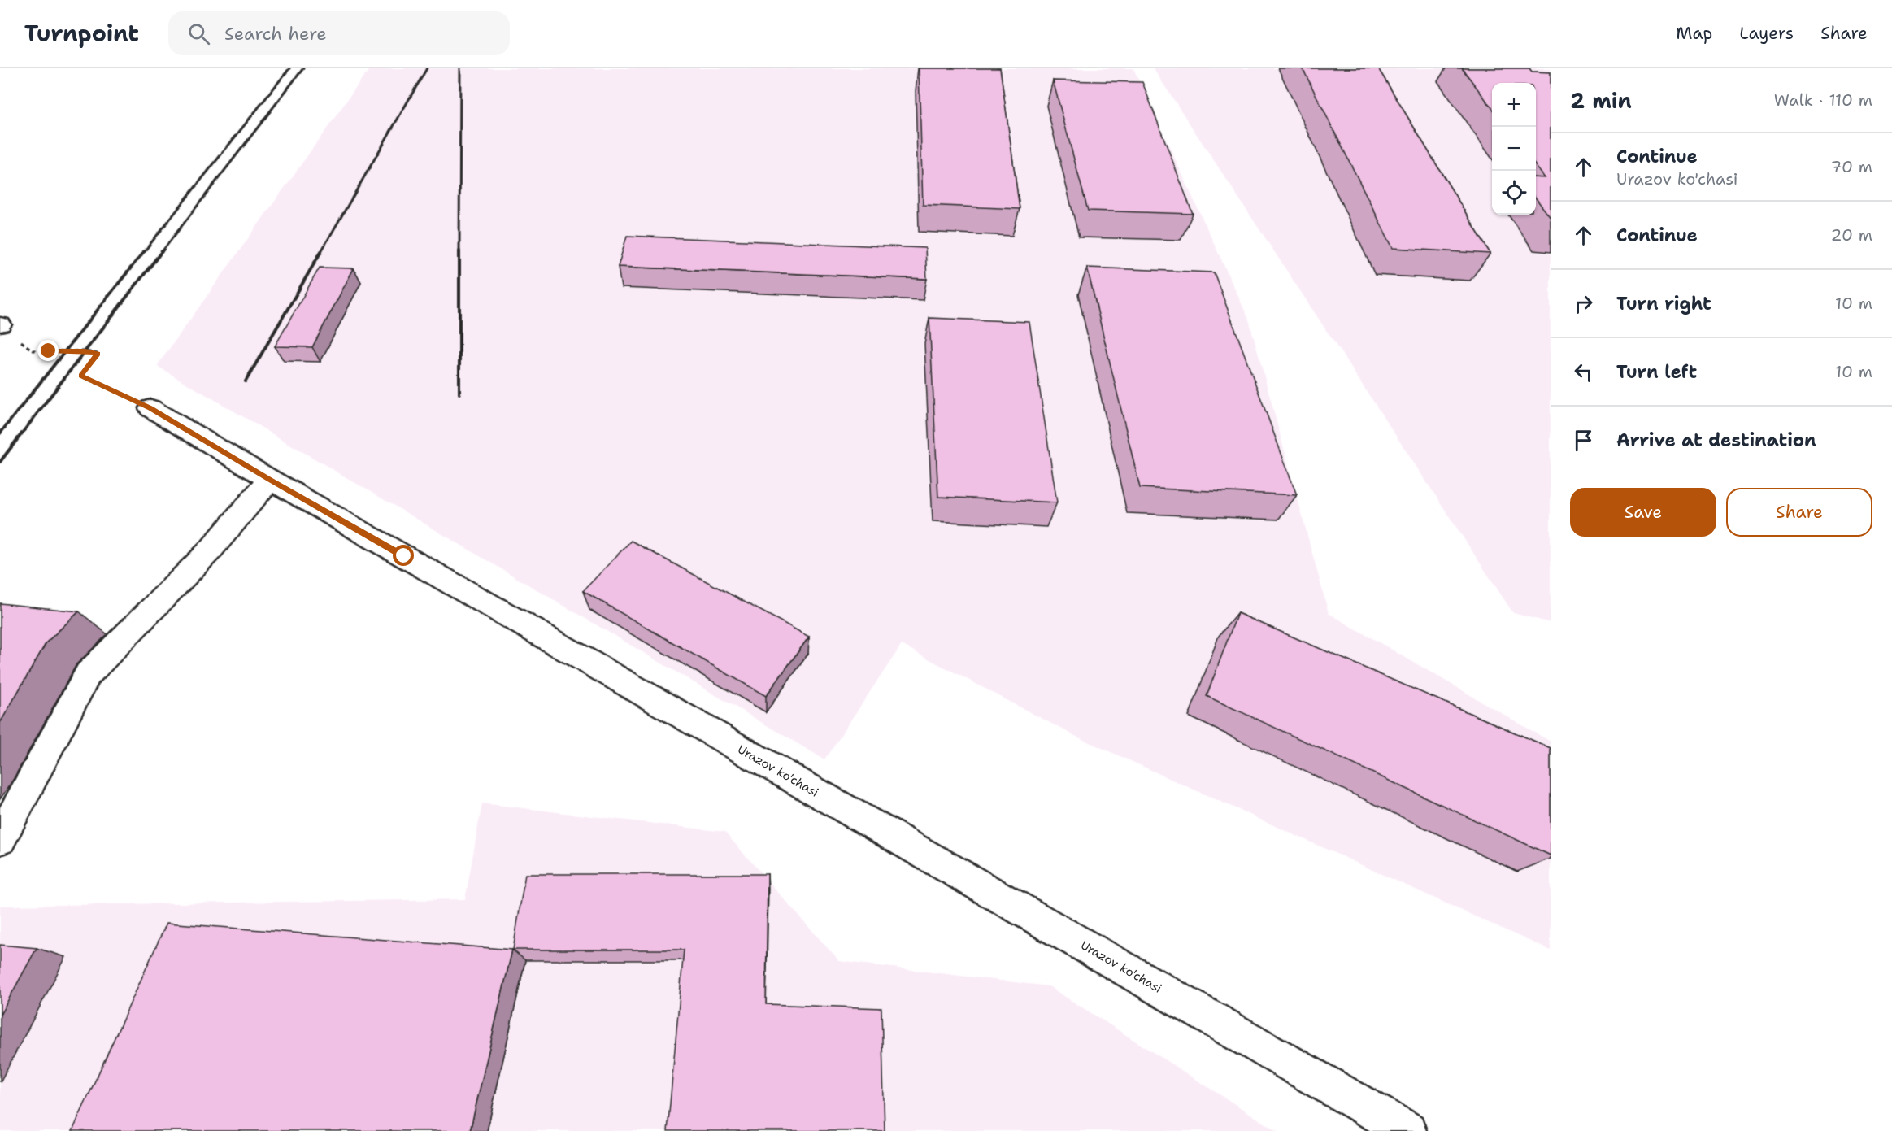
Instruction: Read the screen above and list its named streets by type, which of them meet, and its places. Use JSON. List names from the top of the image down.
{
  "streets": {
    "street": ["Urazov ko'chasi"]
  },
  "page": {
    "header": "Turnpoint",
    "search": "Search here",
    "nav": ["Map", "Layers", "Share"],
    "heading": ["2 min", "Walk · 110 m"],
    "map_buttons": ["+", "−"],
    "list": [
      ["Continue", "Urazov ko'chasi", "70 m"],
      ["Continue", "20 m"],
      ["Turn right", "10 m"],
      ["Turn left", "10 m"],
      "Arrive at destination"
    ],
    "buttons": ["Save", "Share"]
  }
}
